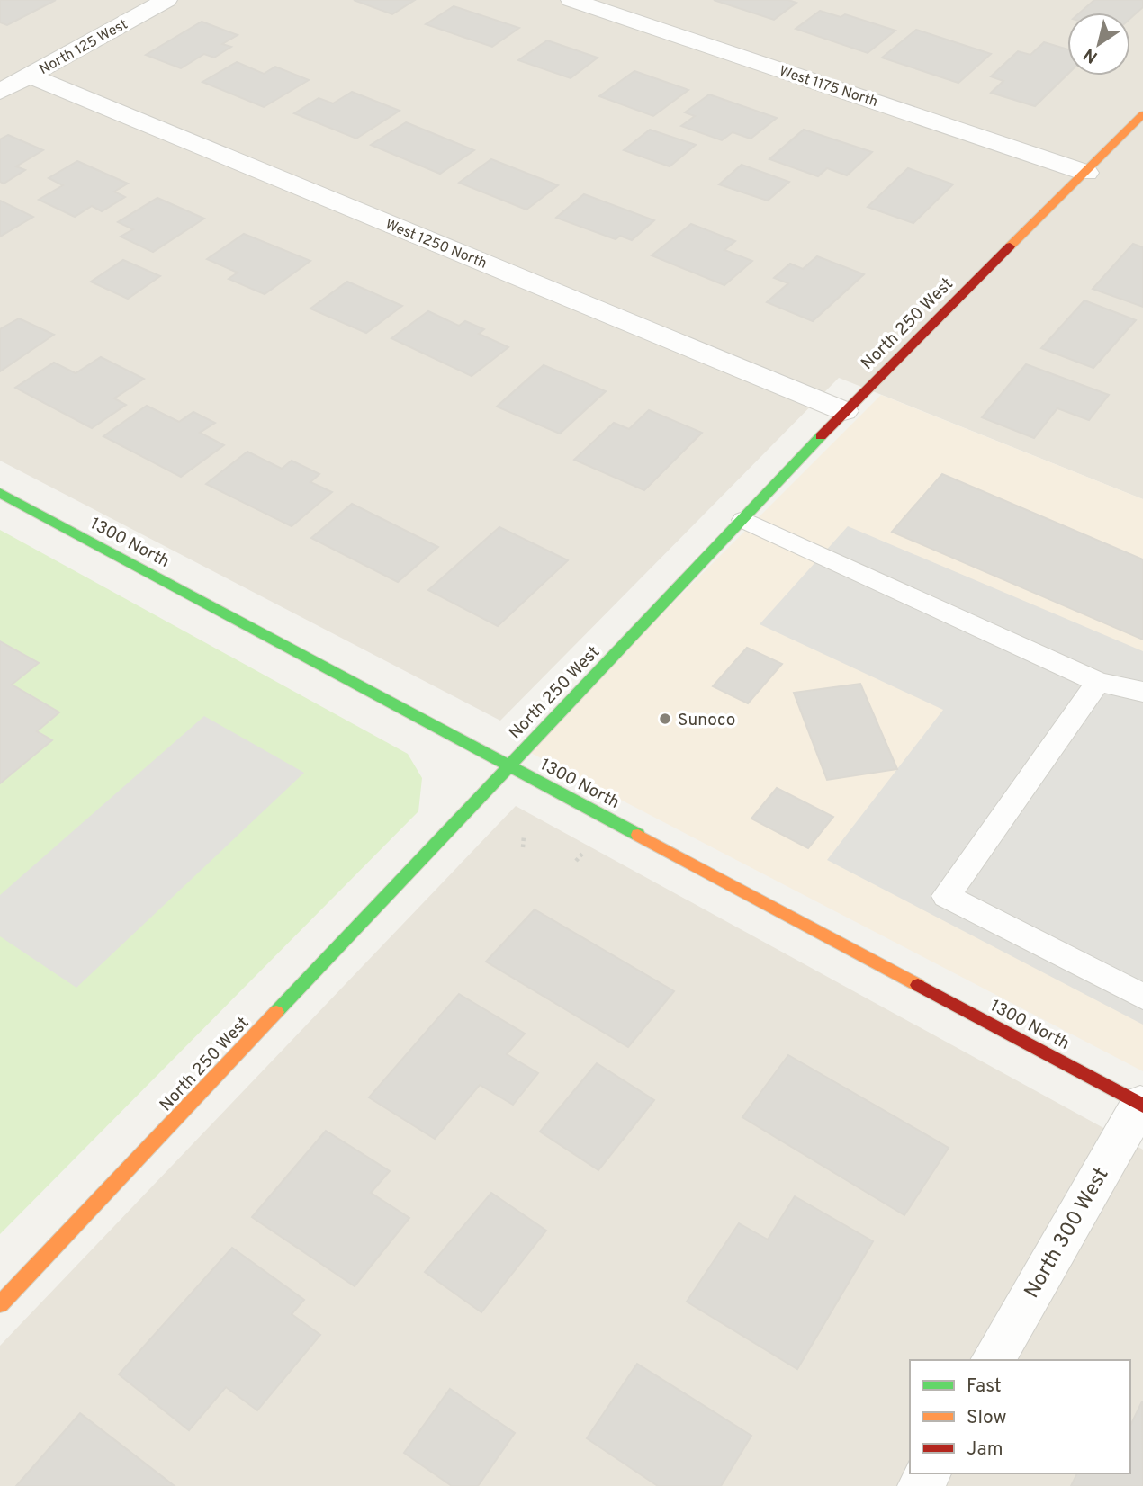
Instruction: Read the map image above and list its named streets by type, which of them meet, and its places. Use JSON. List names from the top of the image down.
{
  "streets": {
    "street": [
      "North 125 West",
      "West 1175 North",
      "West 1250 North",
      "North 250 West",
      "1300 North",
      "North 300 West"
    ]
  },
  "crossings": [
    ["North 125 West", "West 1250 North"],
    ["West 1175 North", "North 250 West"],
    ["West 1250 North", "North 250 West"],
    ["North 250 West", "1300 North"],
    ["1300 North", "North 300 West"]
  ],
  "places": ["Sunoco"],
  "legend": ["Fast", "Slow", "Jam"],
  "north": "bottom left"
}
